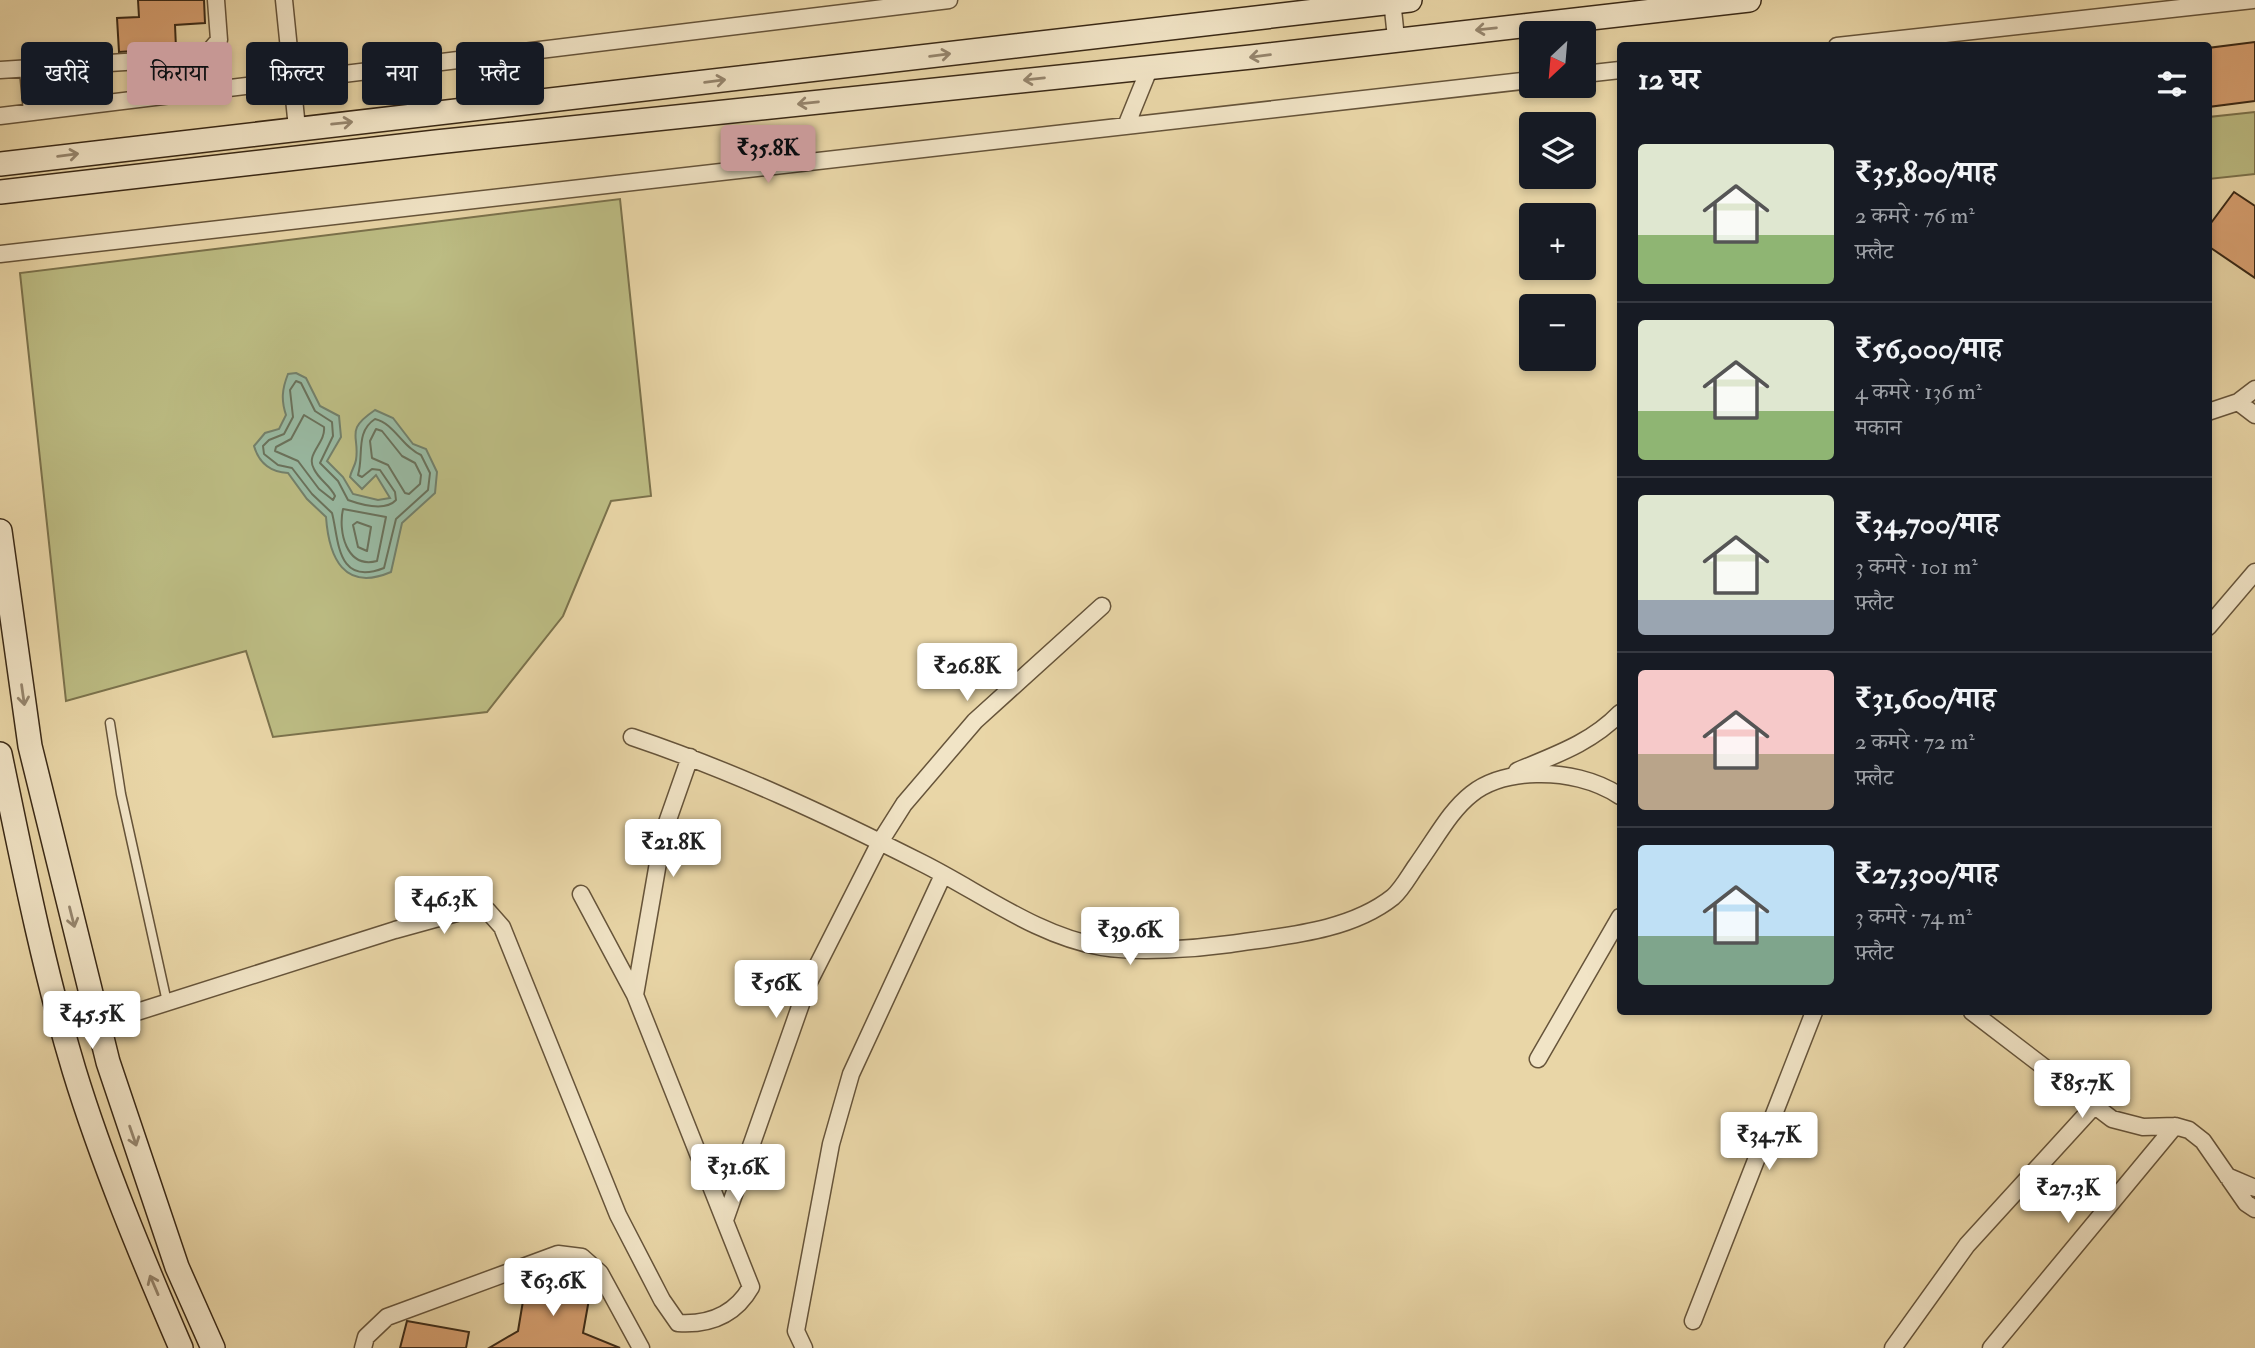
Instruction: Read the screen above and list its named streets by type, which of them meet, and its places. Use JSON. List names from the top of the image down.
{
  "north": "bottom left",
  "page": {
    "map_buttons": ["+", "−"],
    "chip": [
      "खरीदें",
      "किराया",
      "फ़िल्टर",
      "नया",
      "फ़्लैट"
    ],
    "heading": "12 घर",
    "price": [
      "₹35.8K",
      "₹26.8K",
      "₹21.8K",
      "₹46.3K",
      "₹39.6K",
      "₹56K",
      "₹45.5K",
      "₹85.7K",
      "₹34.7K",
      "₹31.6K",
      "₹27.3K",
      "₹63.6K"
    ],
    "list": [
      {
        "name": "₹35,800/माह",
        "note": "2 कमरे · 76 m² · फ़्लैट"
      },
      {
        "name": "₹56,000/माह",
        "note": "4 कमरे · 136 m² · मकान"
      },
      {
        "name": "₹34,700/माह",
        "note": "3 कमरे · 101 m² · फ़्लैट"
      },
      {
        "name": "₹31,600/माह",
        "note": "2 कमरे · 72 m² · फ़्लैट"
      },
      {
        "name": "₹27,300/माह",
        "note": "3 कमरे · 74 m² · फ़्लैट"
      }
    ]
  }
}
